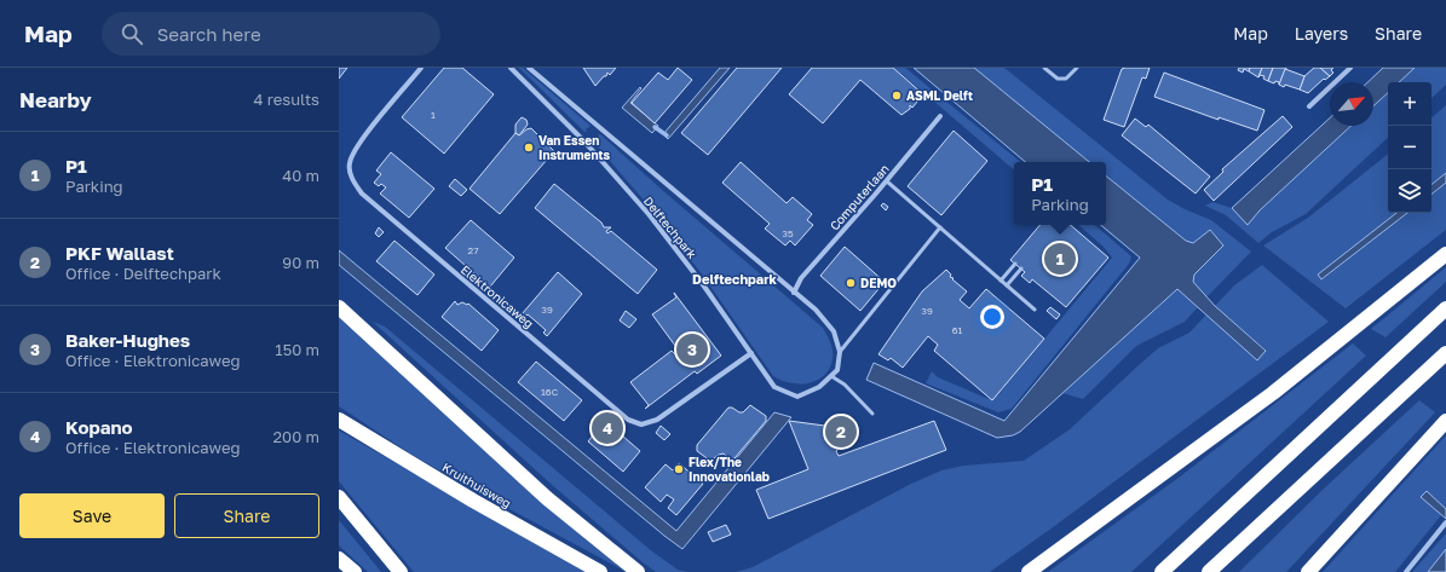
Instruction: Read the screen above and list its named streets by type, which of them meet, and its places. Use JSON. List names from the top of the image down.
{
  "streets": {
    "highway": ["Kruithuisweg"],
    "street": ["Computerlaan", "Delftechpark", "Elektronicaweg"]
  },
  "crossings": [
    ["Computerlaan", "Delftechpark"],
    ["Delftechpark", "Elektronicaweg"]
  ],
  "districts": ["Delftechpark"],
  "places": [
    "ASML Delft",
    "Van Essen Instruments",
    "DEMO",
    "Flex/The Innovationlab"
  ],
  "house_numbers": [
    "1",
    "35",
    "27",
    "39",
    "39",
    "61",
    "16C"
  ],
  "north": "top right",
  "page": {
    "header": "Map",
    "search": "Search here",
    "nav": ["Map", "Layers", "Share"],
    "heading": ["Nearby", "4 results"],
    "map_buttons": ["+", "−"],
    "list": [
      {
        "mark": "1",
        "name": "P1",
        "note": "Parking",
        "value": "40 m"
      },
      {
        "mark": "2",
        "name": "PKF Wallast",
        "note": "Office · Delftechpark",
        "value": "90 m"
      },
      {
        "mark": "3",
        "name": "Baker-Hughes",
        "note": "Office · Elektronicaweg",
        "value": "150 m"
      },
      {
        "mark": "4",
        "name": "Kopano",
        "note": "Office · Elektronicaweg",
        "value": "200 m"
      }
    ],
    "popup": ["P1", "Parking"],
    "pins": [
      "1",
      "3",
      "4",
      "2"
    ],
    "buttons": ["Save", "Share"]
  }
}
